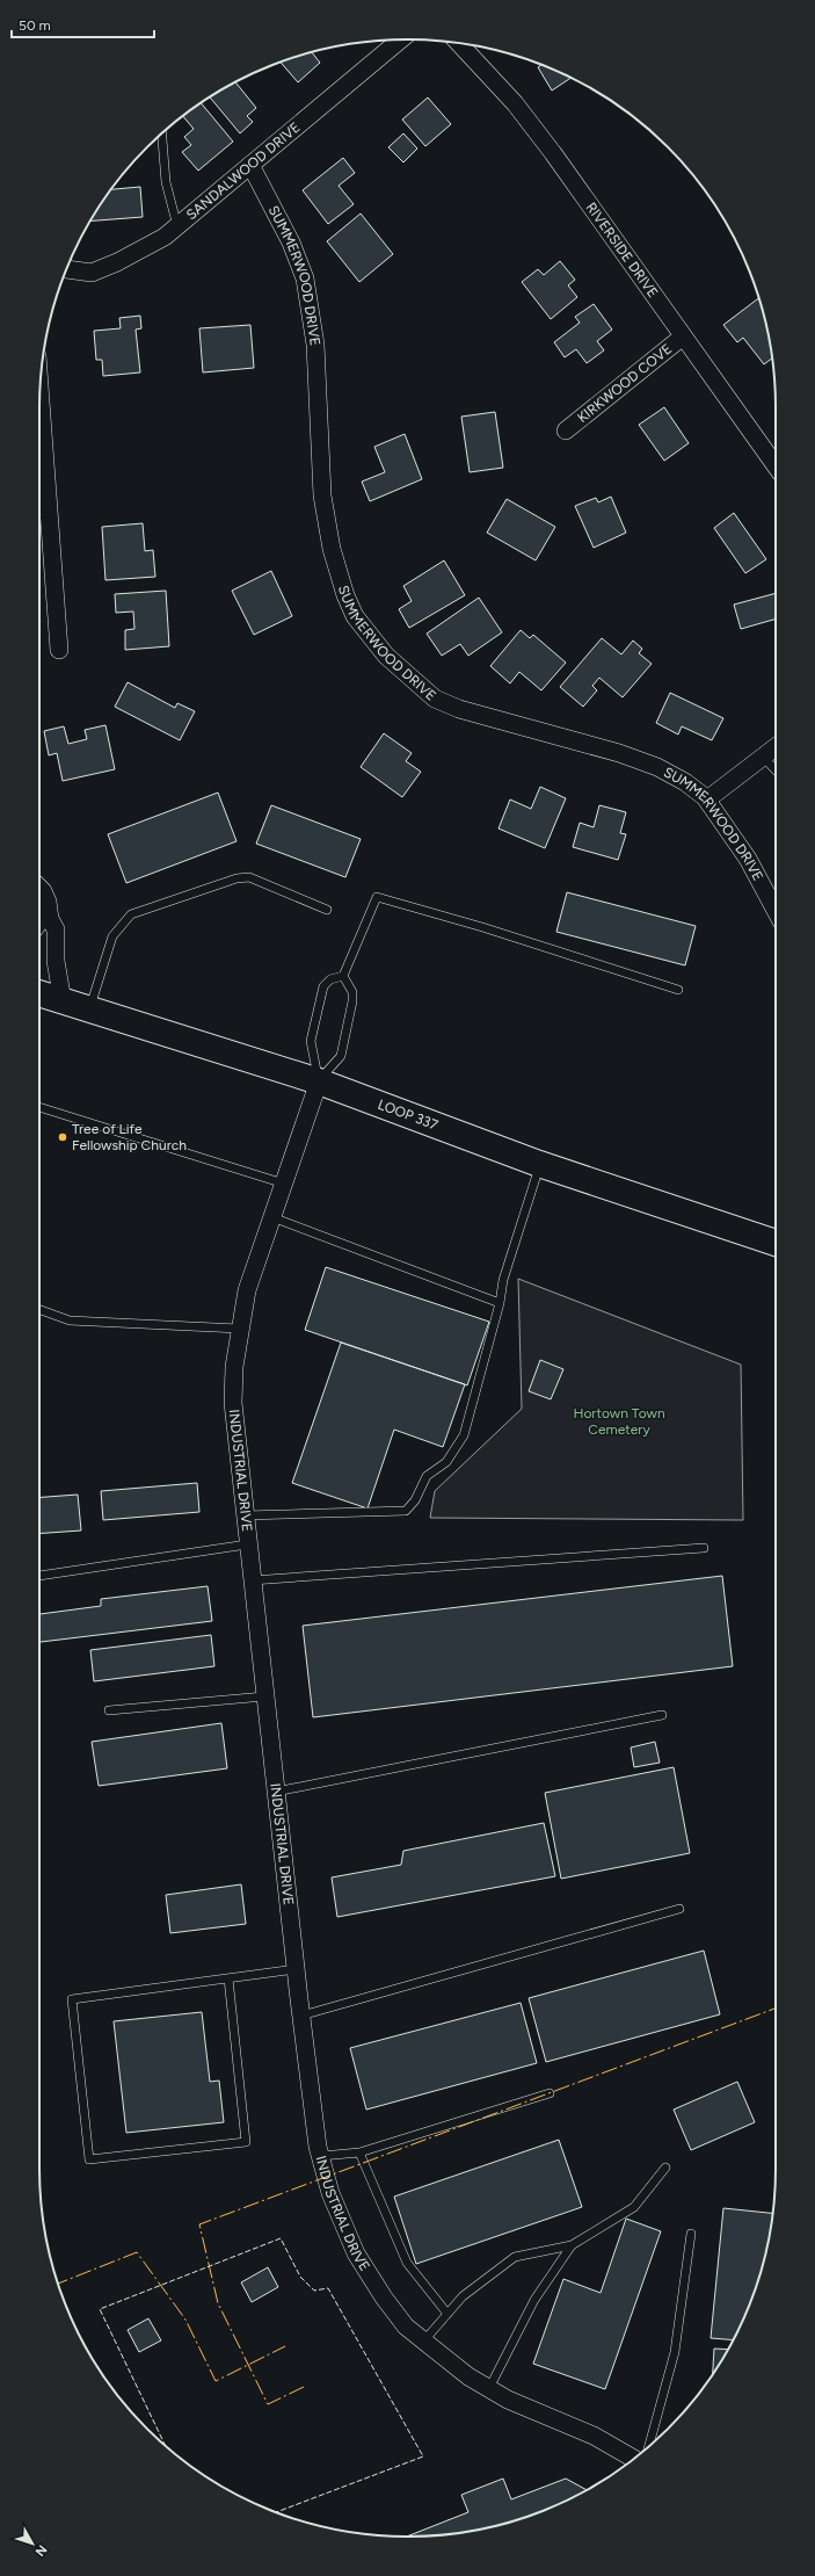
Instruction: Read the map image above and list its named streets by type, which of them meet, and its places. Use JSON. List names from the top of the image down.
{
  "streets": {
    "main road": ["LOOP 337"],
    "street": [
      "SANDALWOOD DRIVE",
      "RIVERSIDE DRIVE",
      "SUMMERWOOD DRIVE",
      "KIRKWOOD COVE",
      "INDUSTRIAL DRIVE"
    ]
  },
  "crossings": [
    ["SANDALWOOD DRIVE", "SUMMERWOOD DRIVE"],
    ["RIVERSIDE DRIVE", "KIRKWOOD COVE"],
    ["LOOP 337", "INDUSTRIAL DRIVE"]
  ],
  "parks": ["Hortown Town Cemetery"],
  "places": ["Tree of Life Fellowship Church"],
  "scale_bar": "50 m",
  "north": "bottom right"
}
